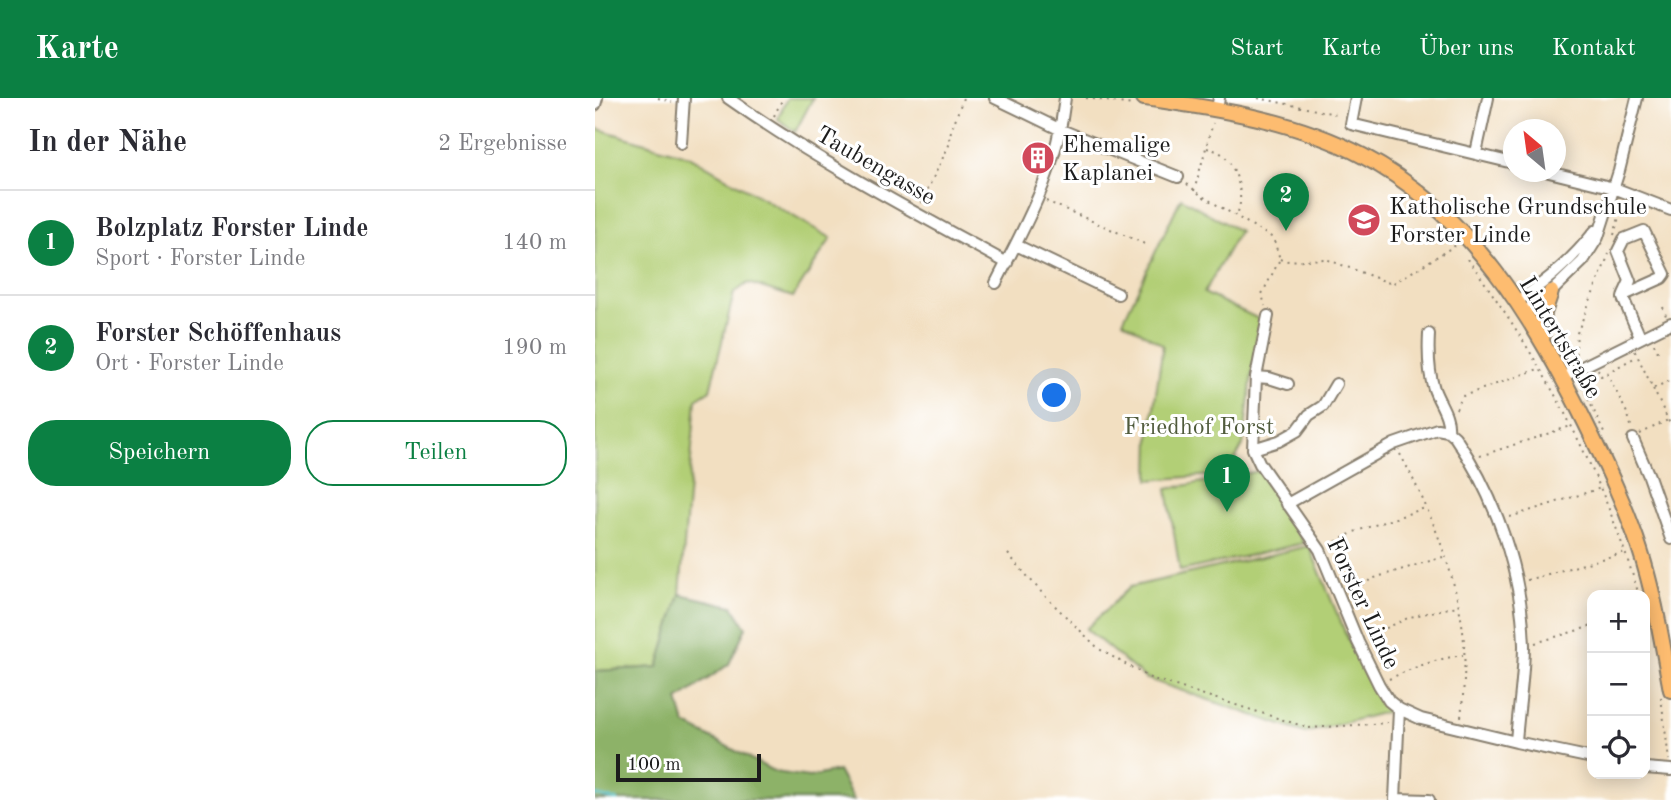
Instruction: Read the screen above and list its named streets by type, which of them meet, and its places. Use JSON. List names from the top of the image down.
{
  "streets": {
    "main road": ["Lintertstraße"],
    "street": ["Taubengasse", "Forster Linde"]
  },
  "parks": ["Friedhof Forst"],
  "places": {
    "building": ["Ehemalige Kaplanei"],
    "school or university": ["Katholische Grundschule Forster Linde"]
  },
  "scale_bar": "100 m",
  "north": "top left",
  "page": {
    "header": "Karte",
    "nav": [
      "Start",
      "Karte",
      "Über uns",
      "Kontakt"
    ],
    "heading": ["In der Nähe", "2 Ergebnisse"],
    "pins": ["2", "1"],
    "list": [
      {
        "mark": "1",
        "name": "Bolzplatz Forster Linde",
        "note": "Sport · Forster Linde",
        "value": "140 m"
      },
      {
        "mark": "2",
        "name": "Forster Schöffenhaus",
        "note": "Ort · Forster Linde",
        "value": "190 m"
      }
    ],
    "buttons": ["Speichern", "Teilen"],
    "map_buttons": ["+", "−"],
    "scale": "100 m"
  }
}
